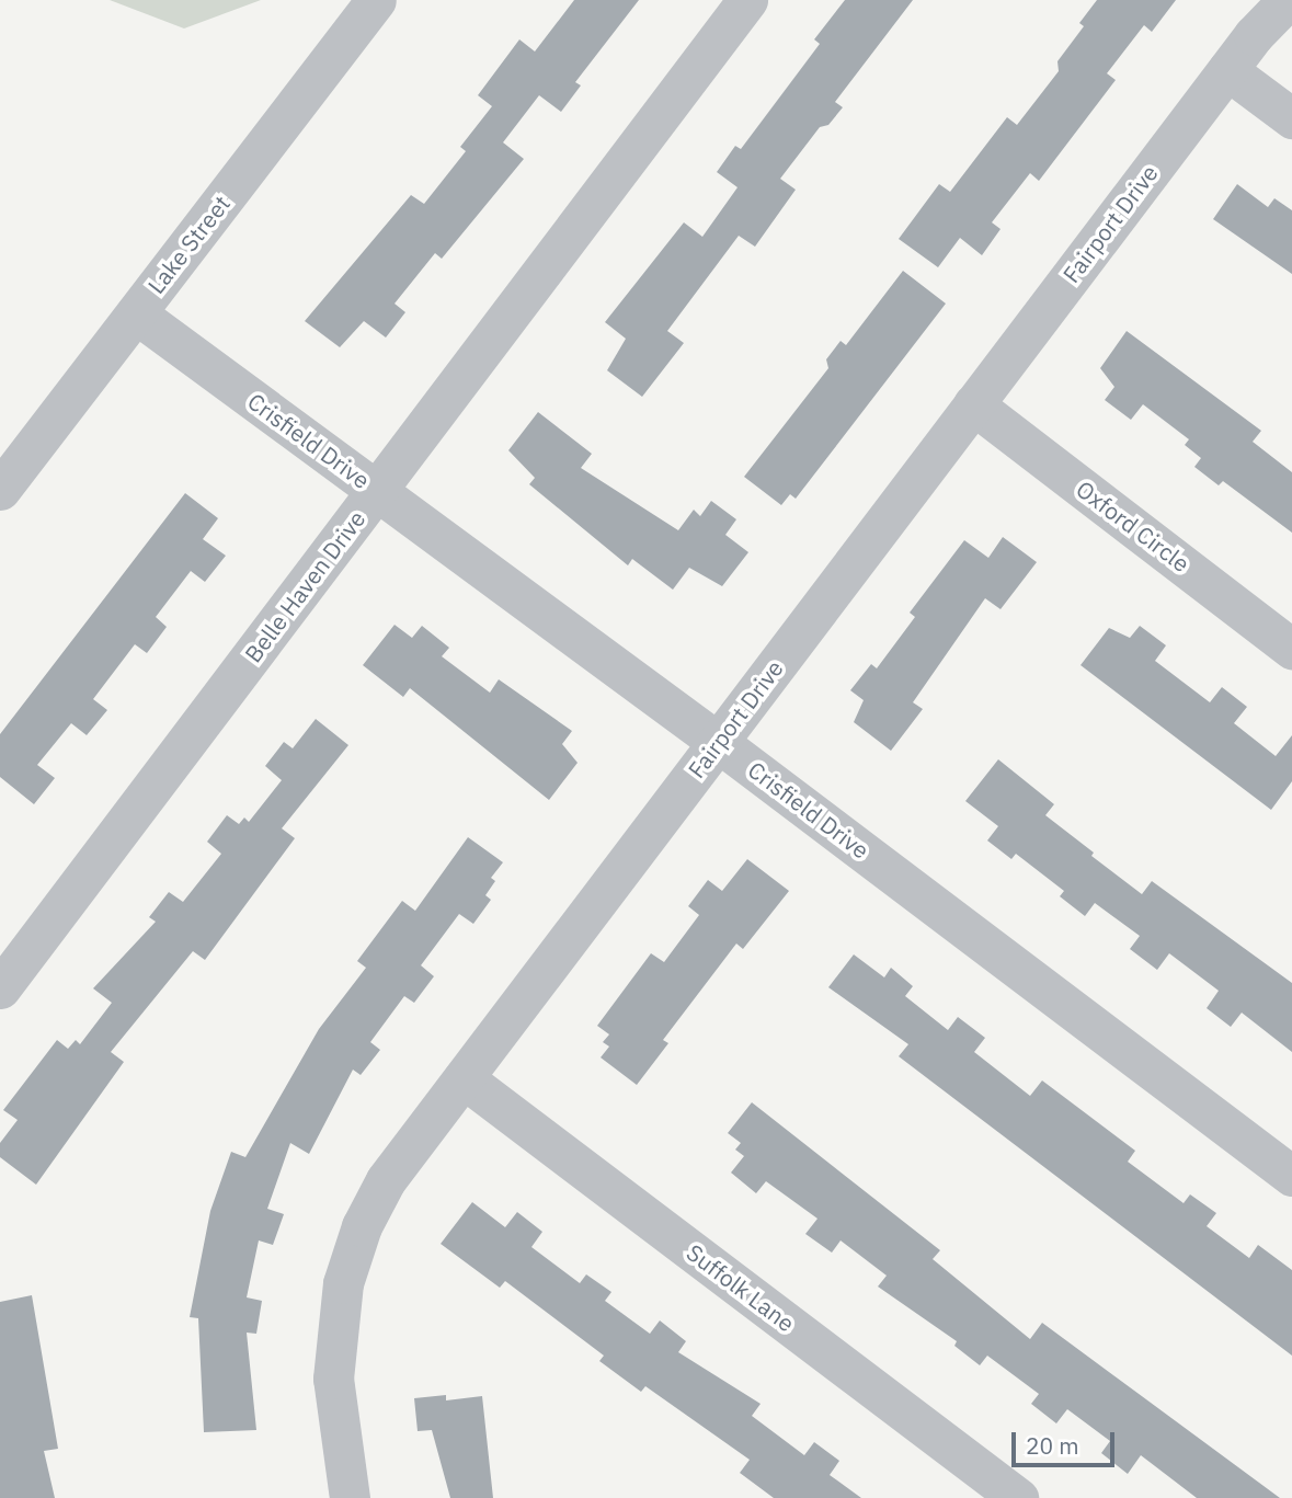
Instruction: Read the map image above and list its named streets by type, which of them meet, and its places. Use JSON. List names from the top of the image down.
{
  "streets": {
    "street": [
      "Fairport Drive",
      "Lake Street",
      "Crisfield Drive",
      "Oxford Circle",
      "Belle Haven Drive",
      "Suffolk Lane"
    ]
  },
  "crossings": [
    ["Fairport Drive", "Crisfield Drive"],
    ["Fairport Drive", "Oxford Circle"],
    ["Fairport Drive", "Suffolk Lane"],
    ["Lake Street", "Crisfield Drive"],
    ["Crisfield Drive", "Belle Haven Drive"]
  ],
  "scale_bar": "20 m"
}
